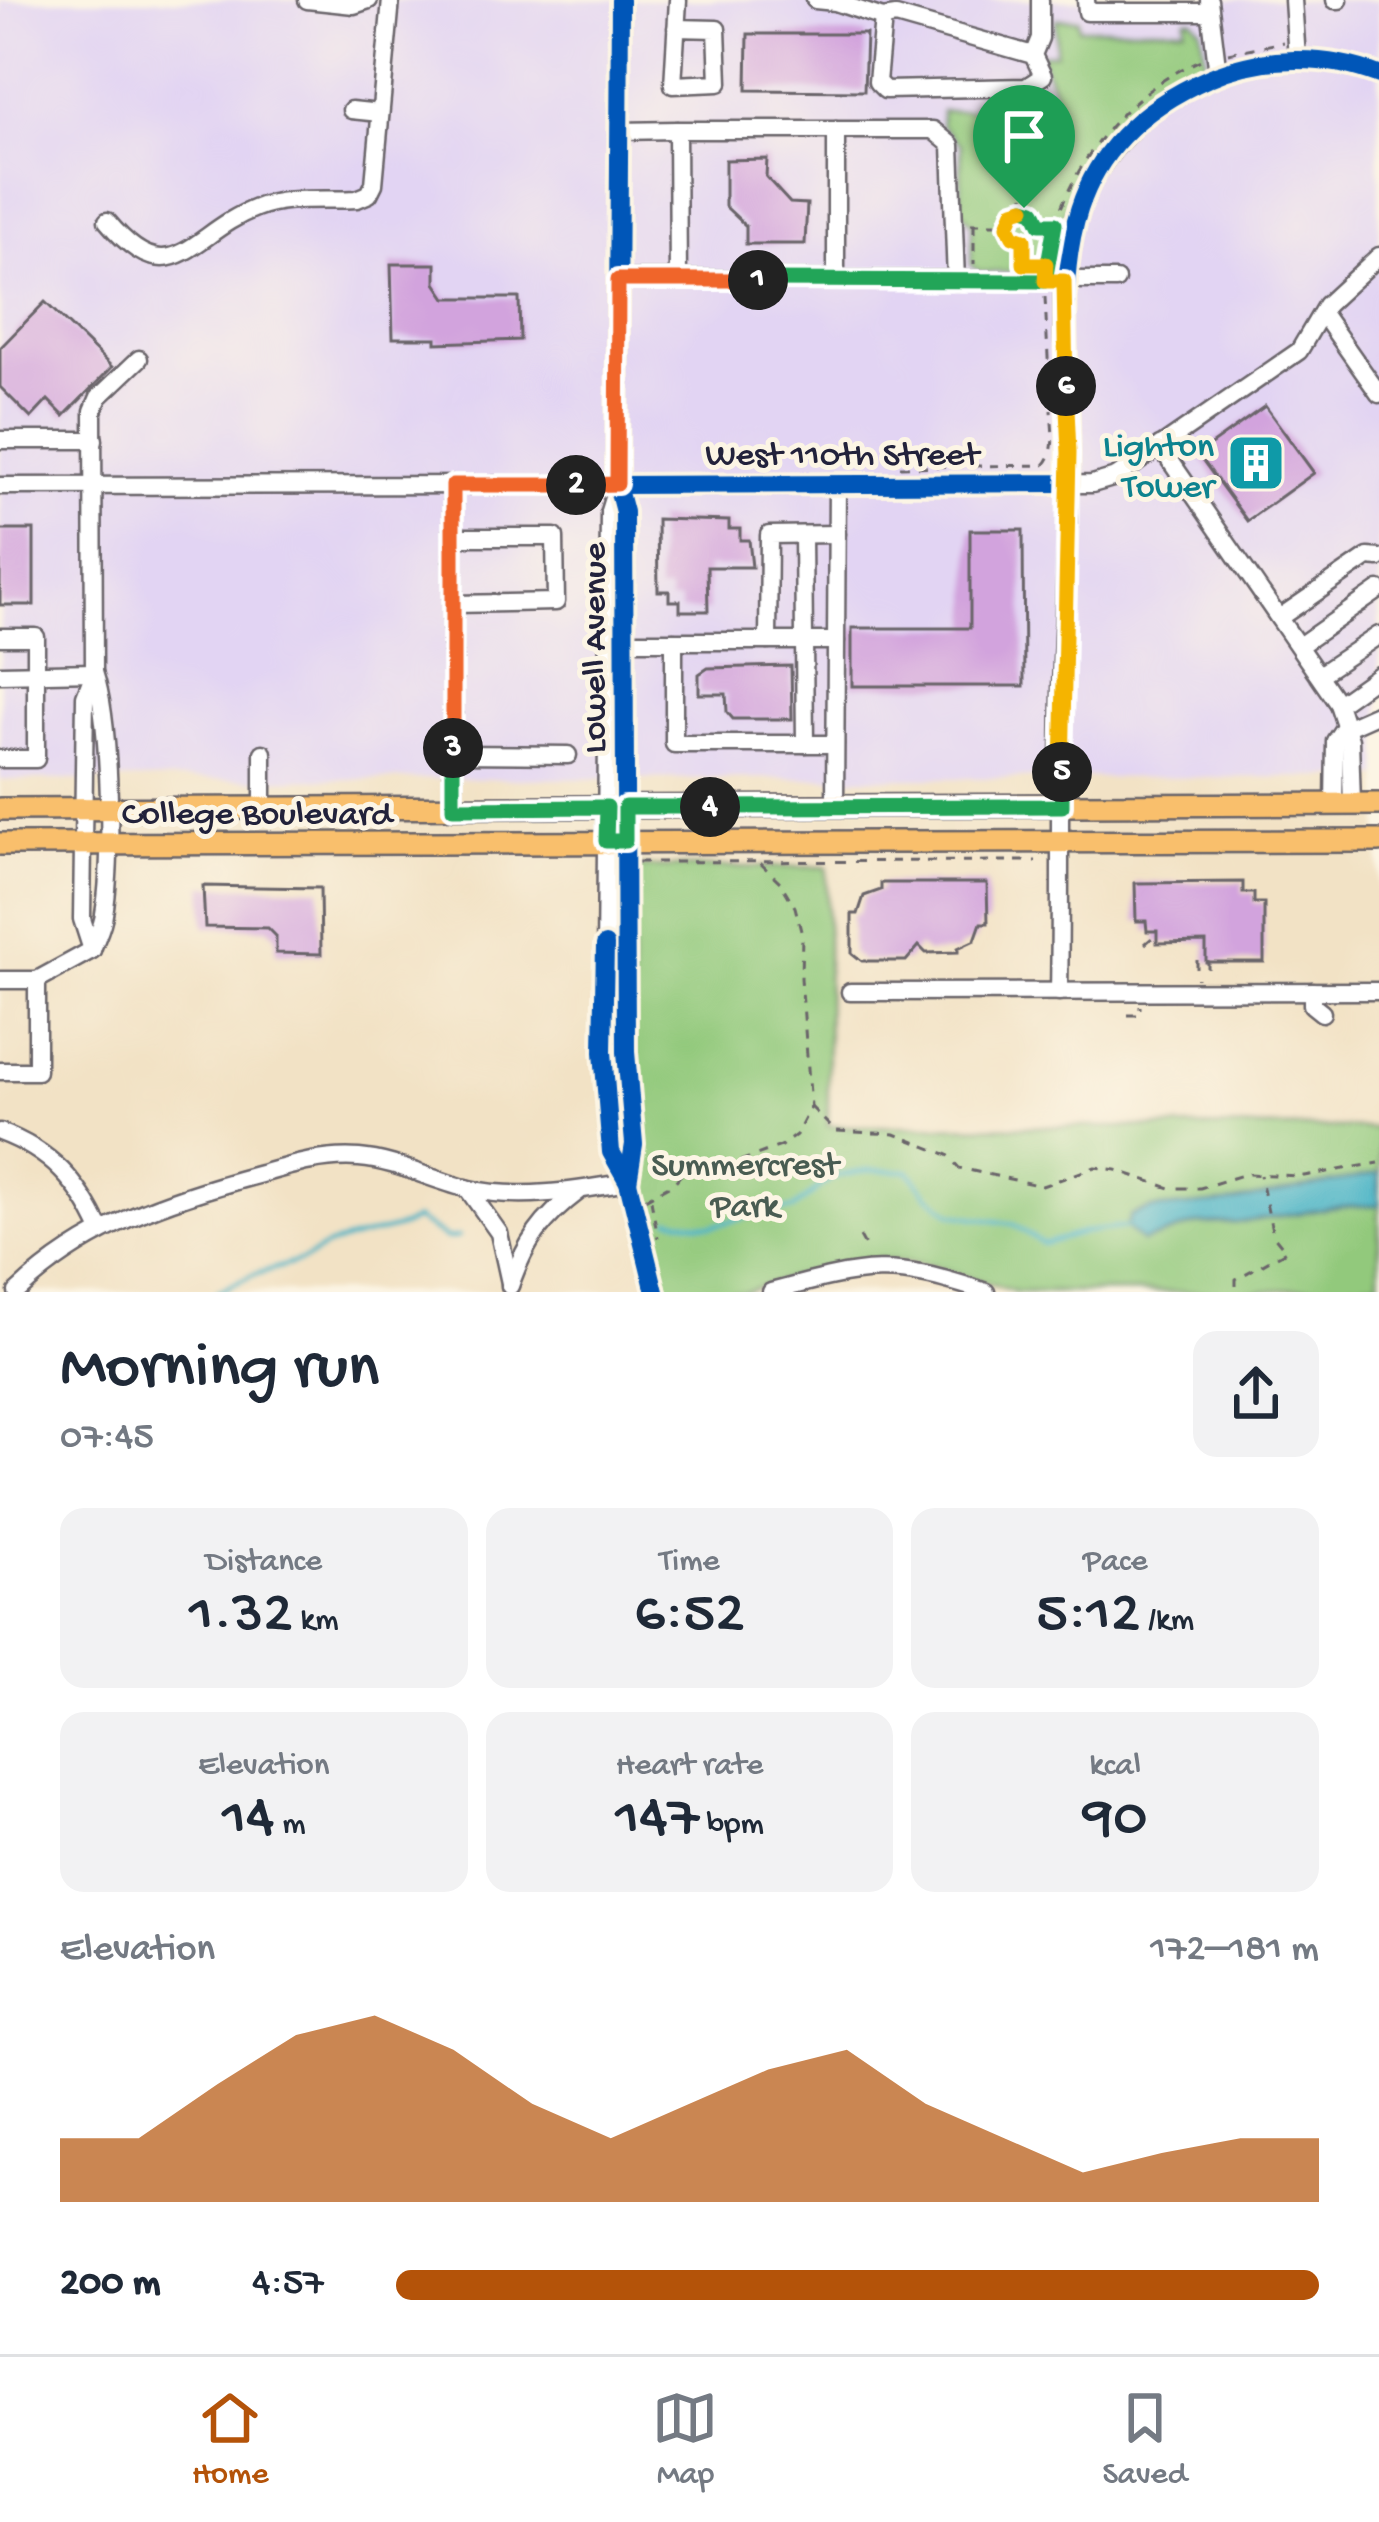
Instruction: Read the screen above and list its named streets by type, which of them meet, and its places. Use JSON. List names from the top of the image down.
{
  "streets": {
    "main road": ["College Boulevard"],
    "street": ["West 110th Street", "Lowell Avenue"]
  },
  "crossings": [
    ["West 110th Street", "Lowell Avenue"],
    ["Lowell Avenue", "College Boulevard"]
  ],
  "parks": ["Summercrest Park"],
  "places": {
    "building": ["Lighton Tower"]
  },
  "page": {
    "pins": [
      "1",
      "6",
      "2",
      "3",
      "5",
      "4"
    ],
    "heading": ["Morning run", "07:45"],
    "stats": [
      ["Distance", "1.32 km"],
      ["Time", "6:52"],
      ["Pace", "5:12 /km"],
      ["Elevation", "14 m"],
      ["Heart rate", "147 bpm"],
      ["kcal", "90"]
    ],
    "chart": ["Elevation", "172–181 m"],
    "list": [
      {
        "name": "200 m",
        "note": "4:57"
      }
    ],
    "tabs": ["Home", "Map", "Saved"]
  }
}
